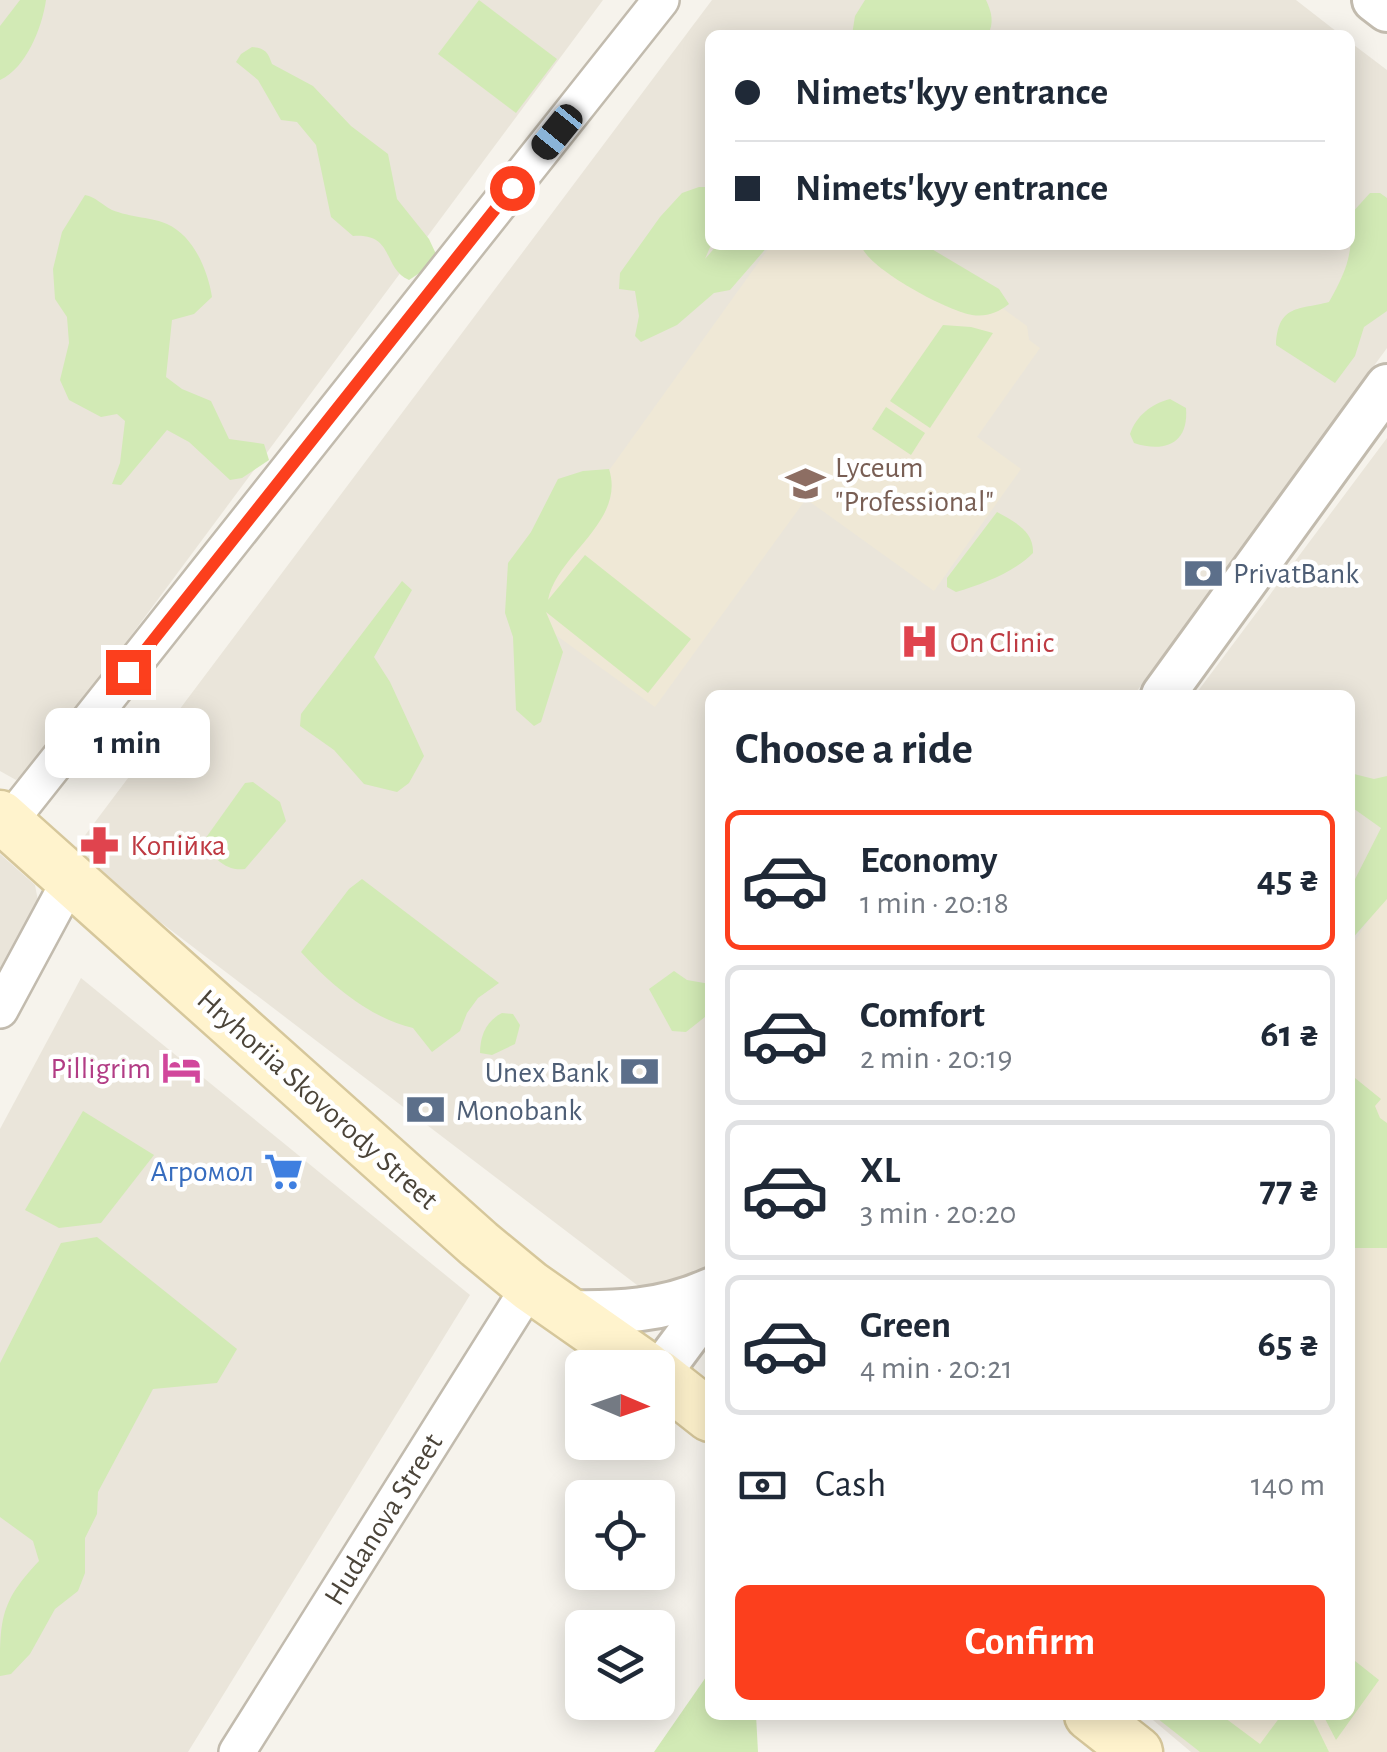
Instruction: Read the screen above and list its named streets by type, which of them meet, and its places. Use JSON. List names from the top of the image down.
{
  "streets": {
    "main road": ["Hryhoriia Skovorody Street"],
    "street": ["Hudanova Street"]
  },
  "crossings": [
    ["Hryhoriia Skovorody Street", "Hudanova Street"]
  ],
  "places": {
    "school or university": ["Lyceum \"Professional\""],
    "bank": ["PrivatBank", "Unex Bank", "Monobank"],
    "hospital": ["On Clinic"],
    "pharmacy": ["Копійка"],
    "hotel": ["Pilligrim"],
    "supermarket": ["Агромол"]
  },
  "north": "right",
  "page": {
    "banner": ["Nimetsʹkyy entrance", "Nimetsʹkyy entrance"],
    "heading": "Choose a ride",
    "bubble": "1 min",
    "list": [
      {
        "name": "Economy",
        "note": "1 min · 20:18",
        "value": "45 ₴"
      },
      {
        "name": "Comfort",
        "note": "2 min · 20:19",
        "value": "61 ₴"
      },
      {
        "name": "XL",
        "note": "3 min · 20:20",
        "value": "77 ₴"
      },
      {
        "name": "Green",
        "note": "4 min · 20:21",
        "value": "65 ₴"
      }
    ],
    "pay": ["Cash", "140 m"],
    "buttons": "Confirm"
  }
}
